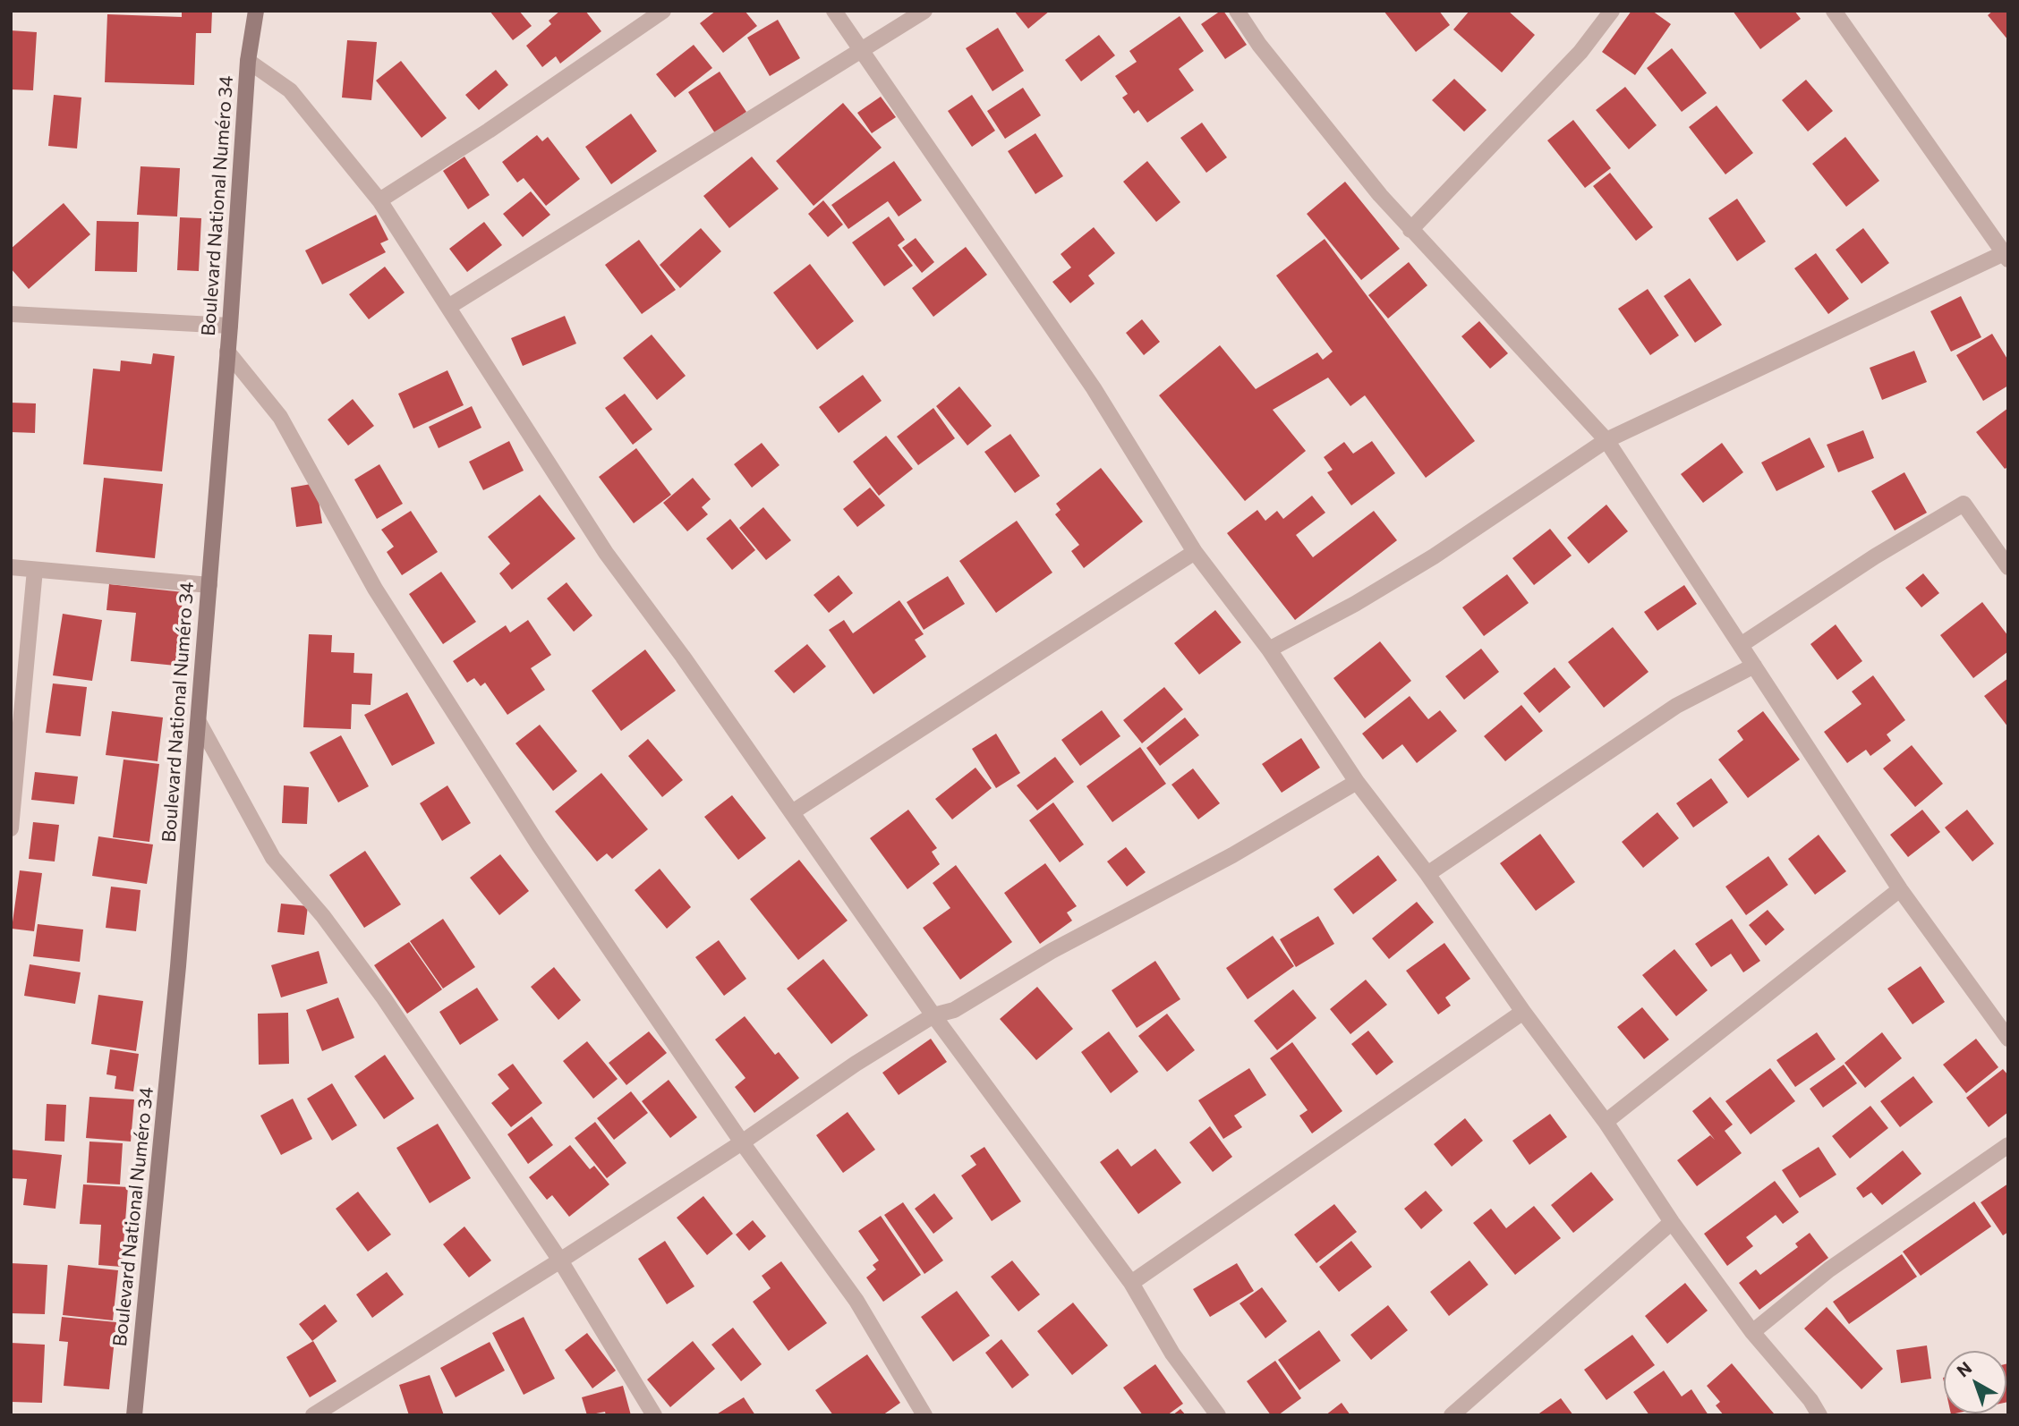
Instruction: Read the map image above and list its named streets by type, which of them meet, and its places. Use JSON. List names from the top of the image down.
{
  "streets": {
    "main road": ["Boulevard National Numéro 34"]
  },
  "north": "top left"
}
